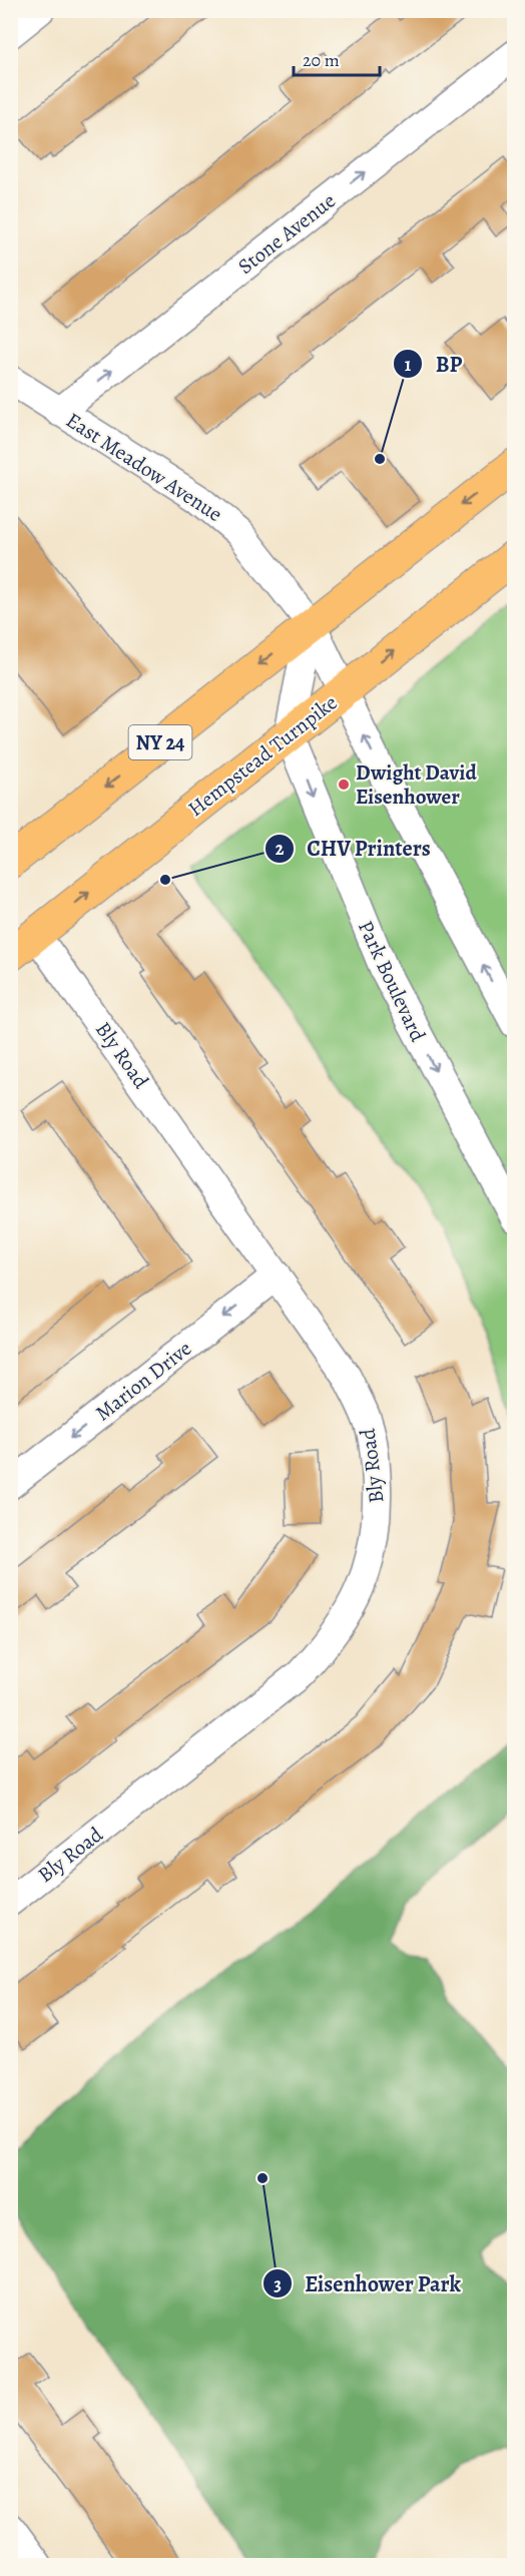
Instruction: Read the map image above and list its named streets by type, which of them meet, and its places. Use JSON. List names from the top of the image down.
{
  "streets": {
    "main road": ["NY 24", "Hempstead Turnpike"],
    "street": [
      "Stone Avenue",
      "East Meadow Avenue",
      "Park Boulevard",
      "Bly Road",
      "Marion Drive"
    ]
  },
  "crossings": [
    ["Stone Avenue", "East Meadow Avenue"],
    ["East Meadow Avenue", "NY 24"],
    ["East Meadow Avenue", "Hempstead Turnpike"],
    ["Hempstead Turnpike", "Park Boulevard"],
    ["Hempstead Turnpike", "Bly Road"],
    ["Bly Road", "Marion Drive"]
  ],
  "one_way": ["Stone Avenue", "Marion Drive"],
  "places": [
    "BP",
    "Dwight David Eisenhower",
    "CHV Printers",
    "Eisenhower Park"
  ],
  "scale_bar": "20 m"
}
